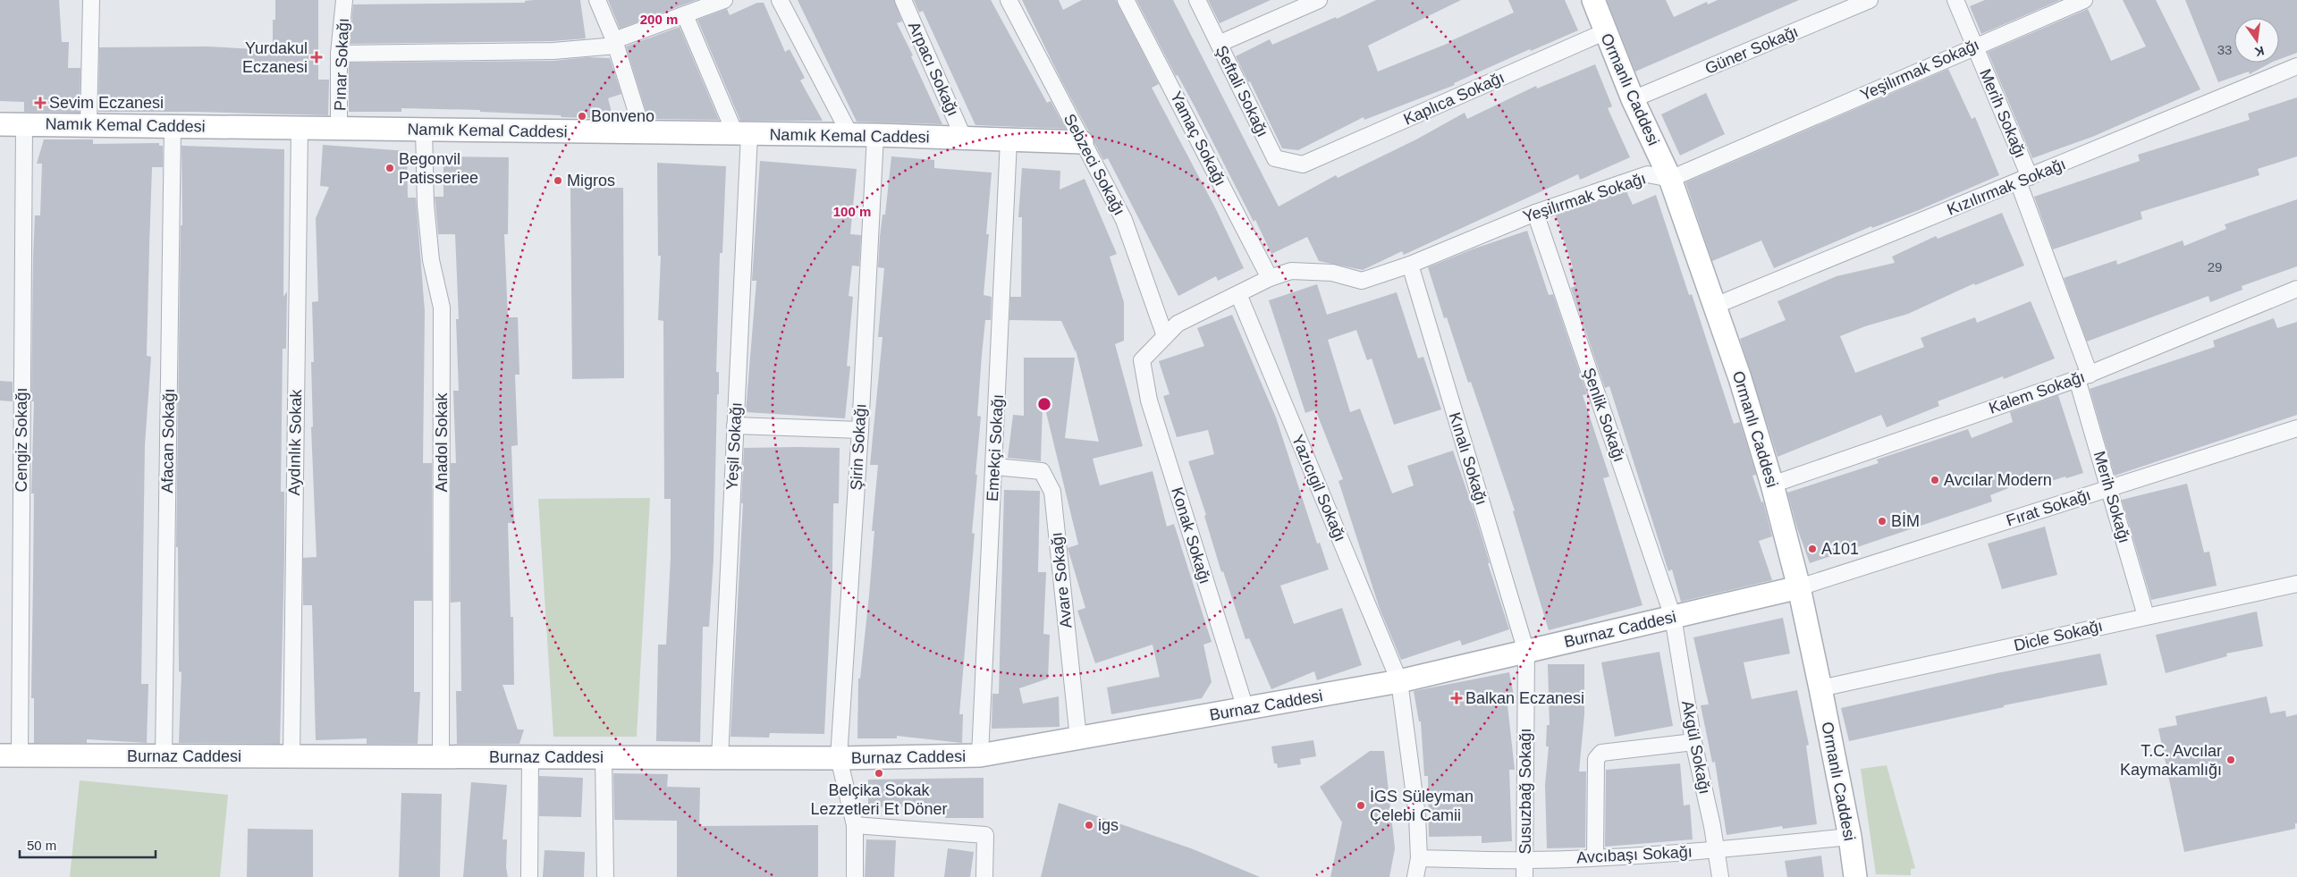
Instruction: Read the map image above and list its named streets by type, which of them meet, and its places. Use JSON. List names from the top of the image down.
{
  "streets": {
    "main road": ["Ormanlı Caddesi", "Namık Kemal Caddesi", "Burnaz Caddesi"],
    "street": [
      "Güner Sokağı",
      "Pınar Sokağı",
      "Arpacı Sokağı",
      "Yeşilırmak Sokağı",
      "Şeftali Sokağı",
      "Kaplıca Sokağı",
      "Merih Sokağı",
      "Yamaç Sokağı",
      "Sebzeci Sokağı",
      "Kızılırmak Sokağı",
      "Kalem Sokağı",
      "Şenlik Sokağı",
      "Cengiz Sokağı",
      "Afacan Sokağı",
      "Aydınlık Sokak",
      "Anadol Sokak",
      "Yeşil Sokağı",
      "Şirin Sokağı",
      "Emekçi Sokağı",
      "Kınalı Sokağı",
      "Yazıcıgil Sokağı",
      "Fırat Sokağı",
      "Konak Sokağı",
      "Avare Sokağı",
      "Dicle Sokağı",
      "Akgül Sokağı",
      "Susuzbağ Sokağı",
      "Avcıbaşı Sokağı"
    ]
  },
  "crossings": [
    ["Güner Sokağı", "Ormanlı Caddesi"],
    ["Pınar Sokağı", "Namık Kemal Caddesi"],
    ["Arpacı Sokağı", "Namık Kemal Caddesi"],
    ["Yeşilırmak Sokağı", "Ormanlı Caddesi"],
    ["Yeşilırmak Sokağı", "Merih Sokağı"],
    ["Yeşilırmak Sokağı", "Yamaç Sokağı"],
    ["Yeşilırmak Sokağı", "Sebzeci Sokağı"],
    ["Yeşilırmak Sokağı", "Şenlik Sokağı"],
    ["Yeşilırmak Sokağı", "Kınalı Sokağı"],
    ["Yeşilırmak Sokağı", "Yazıcıgil Sokağı"],
    ["Yeşilırmak Sokağı", "Konak Sokağı"],
    ["Ormanlı Caddesi", "Kaplıca Sokağı"],
    ["Ormanlı Caddesi", "Kızılırmak Sokağı"],
    ["Ormanlı Caddesi", "Kalem Sokağı"],
    ["Ormanlı Caddesi", "Fırat Sokağı"],
    ["Ormanlı Caddesi", "Burnaz Caddesi"],
    ["Ormanlı Caddesi", "Dicle Sokağı"],
    ["Ormanlı Caddesi", "Avcıbaşı Sokağı"],
    ["Şeftali Sokağı", "Kaplıca Sokağı"],
    ["Merih Sokağı", "Kızılırmak Sokağı"],
    ["Merih Sokağı", "Kalem Sokağı"],
    ["Merih Sokağı", "Fırat Sokağı"],
    ["Merih Sokağı", "Dicle Sokağı"],
    ["Namık Kemal Caddesi", "Sebzeci Sokağı"],
    ["Namık Kemal Caddesi", "Cengiz Sokağı"],
    ["Namık Kemal Caddesi", "Afacan Sokağı"],
    ["Namık Kemal Caddesi", "Aydınlık Sokak"],
    ["Namık Kemal Caddesi", "Anadol Sokak"],
    ["Namık Kemal Caddesi", "Yeşil Sokağı"],
    ["Namık Kemal Caddesi", "Şirin Sokağı"],
    ["Namık Kemal Caddesi", "Emekçi Sokağı"],
    ["Şenlik Sokağı", "Burnaz Caddesi"],
    ["Şenlik Sokağı", "Akgül Sokağı"],
    ["Cengiz Sokağı", "Burnaz Caddesi"],
    ["Afacan Sokağı", "Burnaz Caddesi"],
    ["Aydınlık Sokak", "Burnaz Caddesi"],
    ["Anadol Sokak", "Burnaz Caddesi"],
    ["Yeşil Sokağı", "Burnaz Caddesi"],
    ["Şirin Sokağı", "Burnaz Caddesi"],
    ["Emekçi Sokağı", "Avare Sokağı"],
    ["Emekçi Sokağı", "Burnaz Caddesi"],
    ["Kınalı Sokağı", "Burnaz Caddesi"],
    ["Kınalı Sokağı", "Susuzbağ Sokağı"],
    ["Yazıcıgil Sokağı", "Burnaz Caddesi"],
    ["Yazıcıgil Sokağı", "Avcıbaşı Sokağı"],
    ["Fırat Sokağı", "Burnaz Caddesi"],
    ["Konak Sokağı", "Burnaz Caddesi"],
    ["Avare Sokağı", "Burnaz Caddesi"],
    ["Burnaz Caddesi", "Akgül Sokağı"],
    ["Burnaz Caddesi", "Susuzbağ Sokağı"],
    ["Akgül Sokağı", "Avcıbaşı Sokağı"],
    ["Susuzbağ Sokağı", "Avcıbaşı Sokağı"]
  ],
  "places": {
    "health": ["Yurdakul Eczanesi", "Sevim Eczanesi", "Balkan Eczanesi"],
    "other": [
      "Bonveno",
      "Begonvil Patisseriee",
      "Migros",
      "Avcılar Modern",
      "BİM",
      "A101",
      "T.C. Avcılar Kaymakamlığı",
      "Belçika Sokak Lezzetleri Et Döner",
      "İGS Süleyman Çelebi Camii",
      "igs"
    ]
  },
  "house_numbers": ["33", "29"],
  "scale_bar": "50 m",
  "north": "bottom",
  "rings": ["200 m", "100 m"]
}
